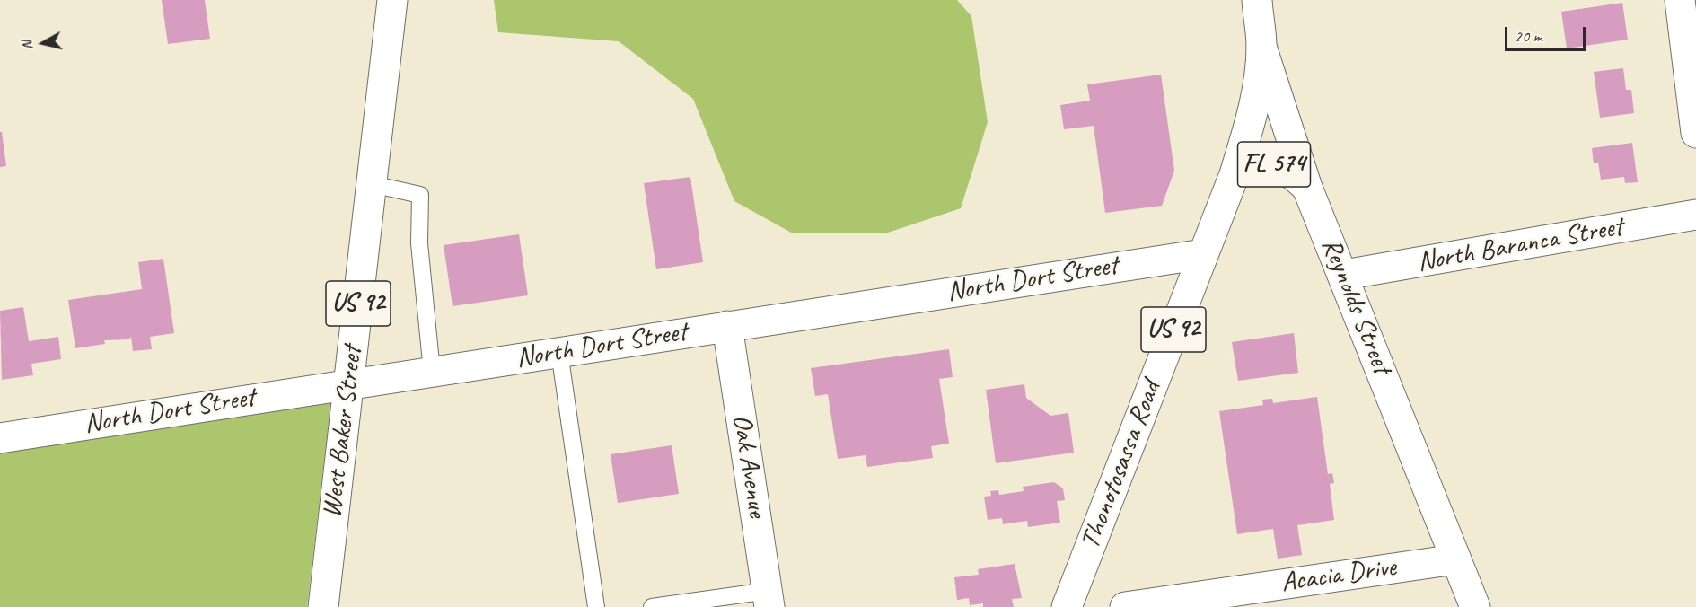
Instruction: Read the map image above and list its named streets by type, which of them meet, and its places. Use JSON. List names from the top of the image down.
{
  "streets": {
    "street": [
      "FL 574",
      "North Baranca Street",
      "North Dort Street",
      "US 92",
      "Reynolds Street",
      "West Baker Street",
      "Thonotosassa Road",
      "Oak Avenue",
      "Acacia Drive"
    ]
  },
  "crossings": [
    ["FL 574", "Reynolds Street"],
    ["FL 574", "Thonotosassa Road"],
    ["North Baranca Street", "Reynolds Street"],
    ["North Dort Street", "West Baker Street"],
    ["North Dort Street", "Thonotosassa Road"],
    ["North Dort Street", "Oak Avenue"],
    ["Reynolds Street", "Thonotosassa Road"],
    ["Reynolds Street", "Acacia Drive"]
  ],
  "scale_bar": "20 m",
  "north": "left"
}
